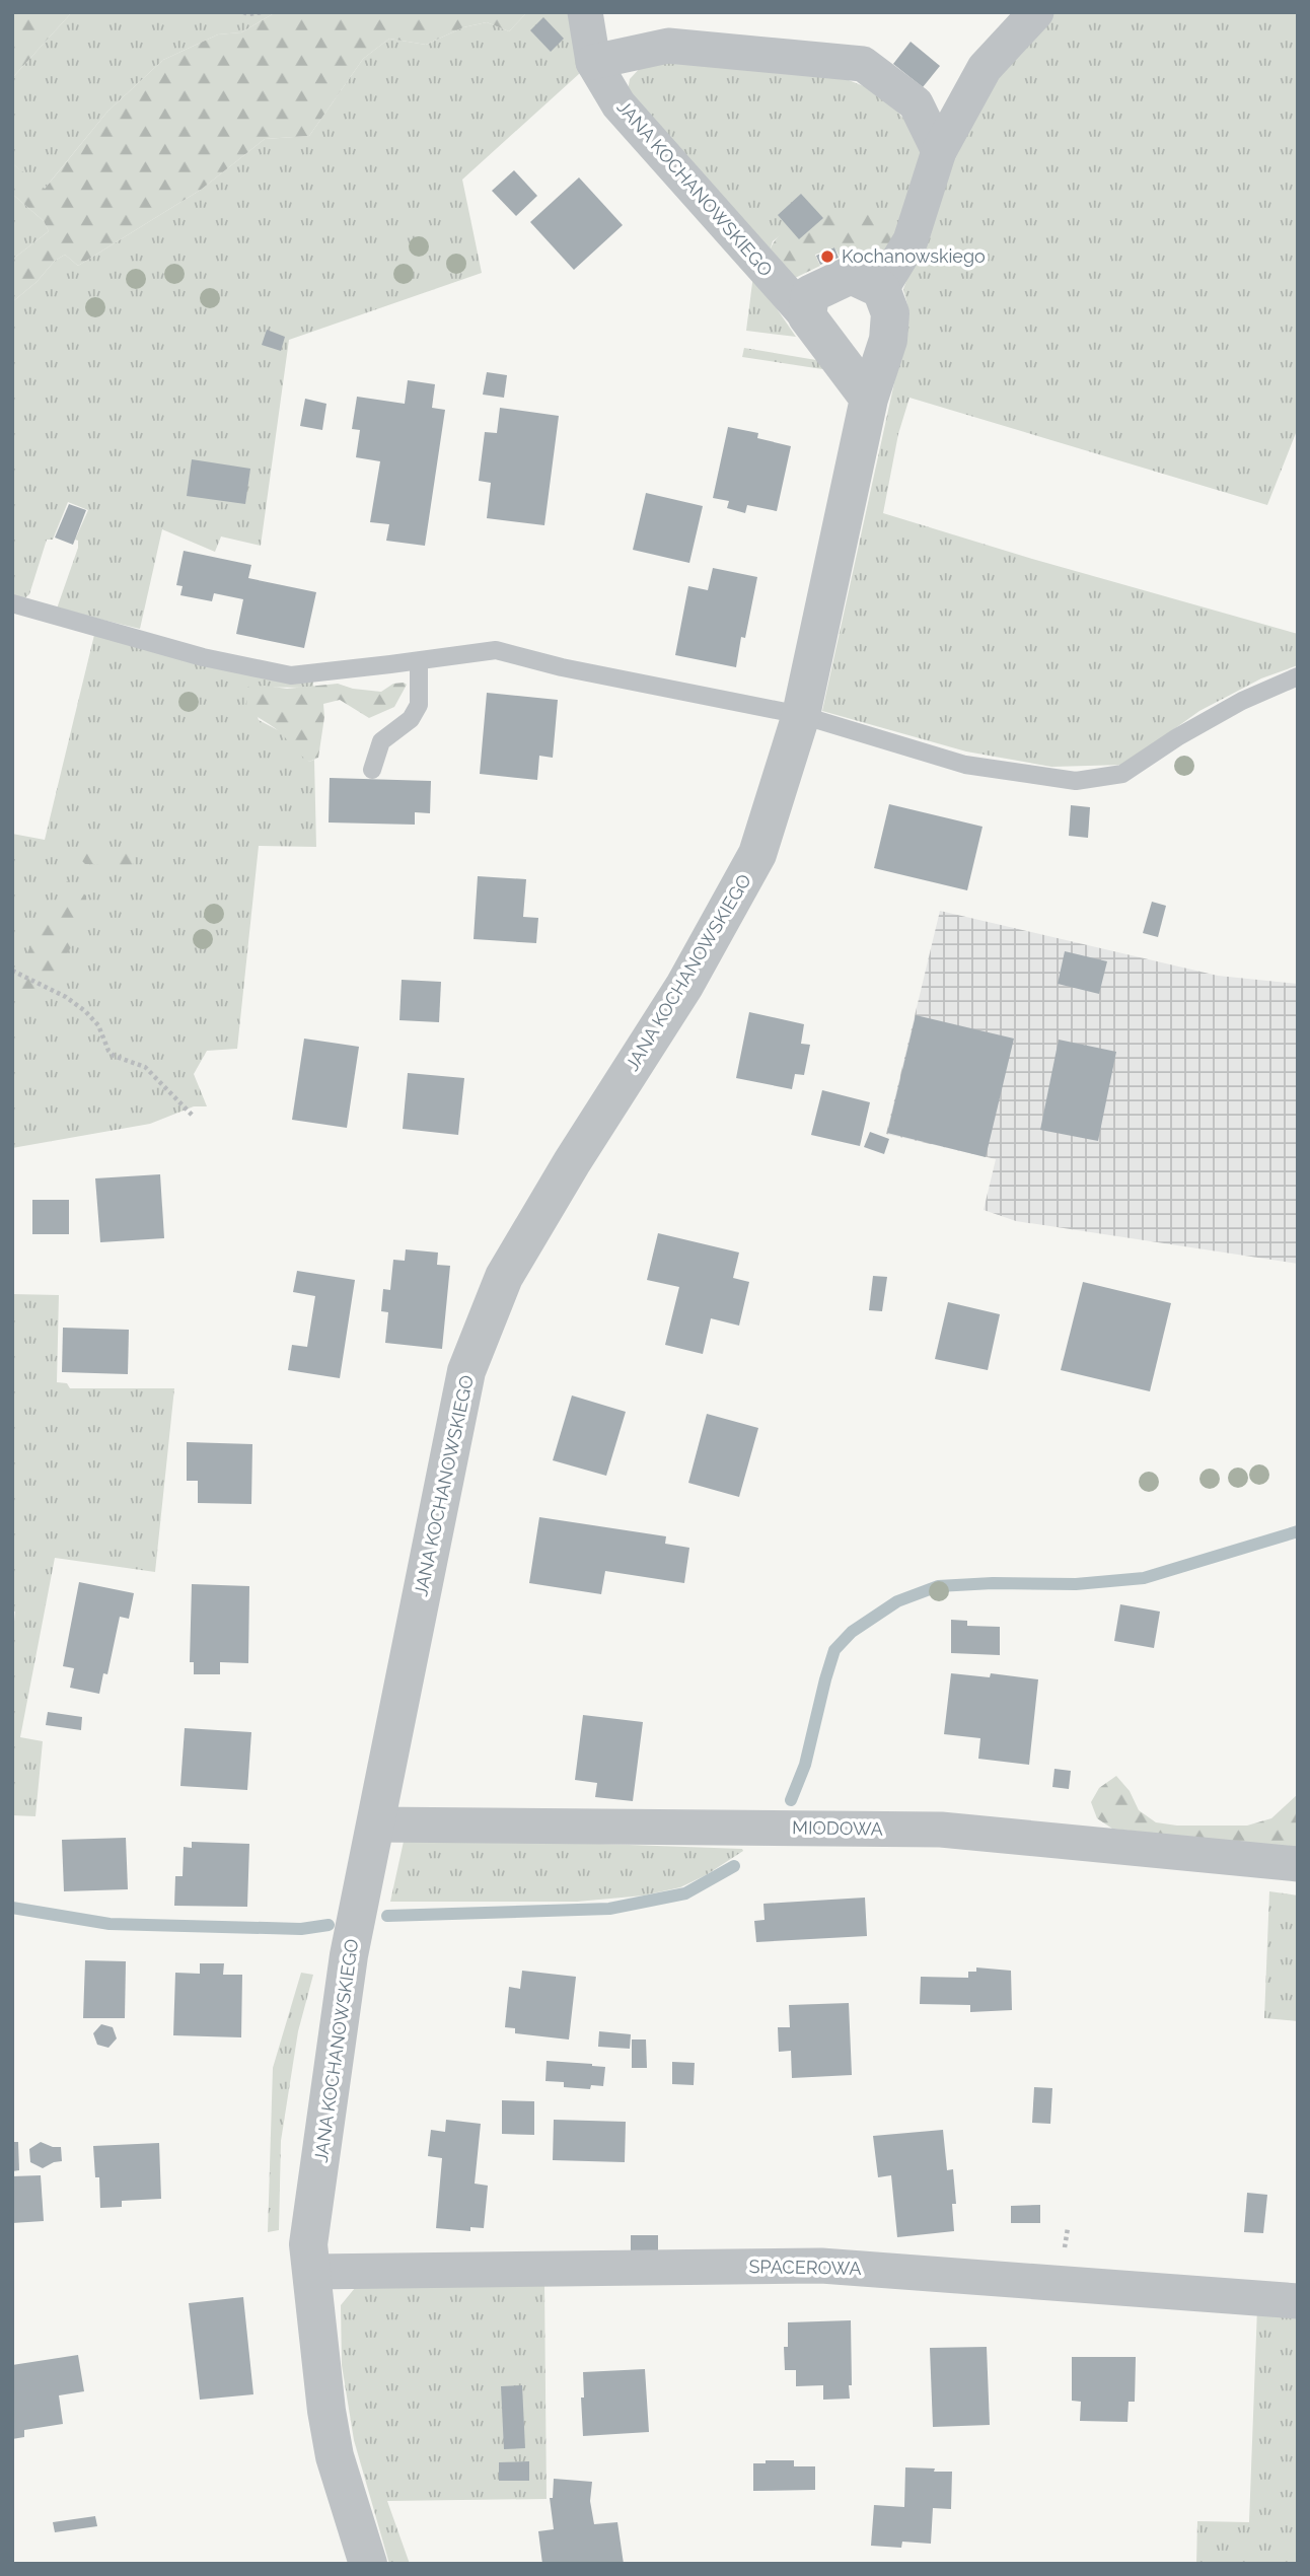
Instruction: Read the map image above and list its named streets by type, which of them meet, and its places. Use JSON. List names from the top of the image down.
{
  "streets": {
    "street": ["JANA KOCHANOWSKIEGO", "MIODOWA", "SPACEROWA"]
  },
  "crossings": [
    ["JANA KOCHANOWSKIEGO", "MIODOWA"],
    ["JANA KOCHANOWSKIEGO", "SPACEROWA"]
  ],
  "places": ["Kochanowskiego"]
}
